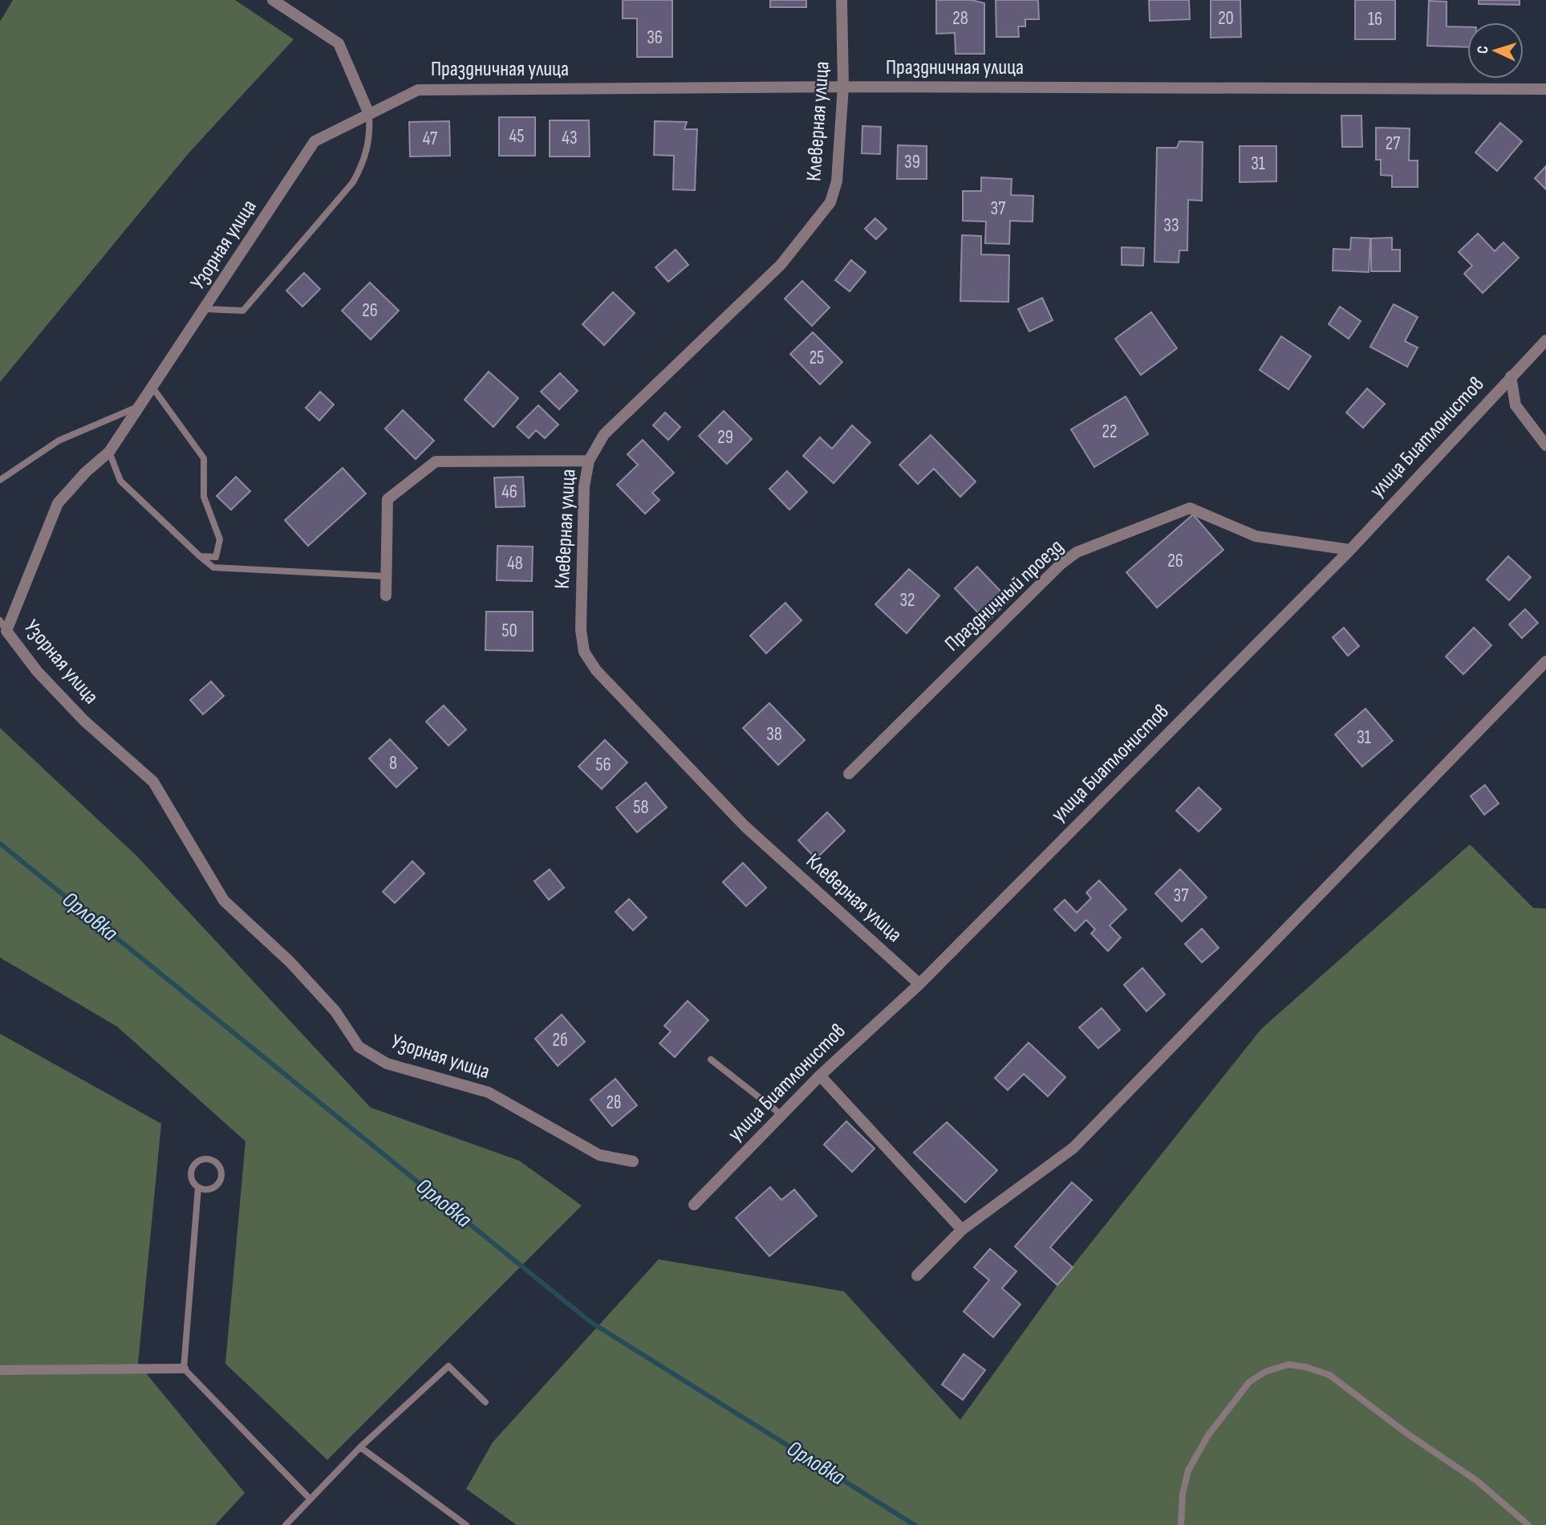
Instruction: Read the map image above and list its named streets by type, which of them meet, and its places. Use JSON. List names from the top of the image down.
{
  "streets": {
    "street": [
      "Праздничная улица",
      "Клеверная улица",
      "Узорная улица",
      "улица Биатлонистов",
      "Праздничный проезд"
    ]
  },
  "crossings": [
    ["Праздничная улица", "Клеверная улица"],
    ["Праздничная улица", "Узорная улица"],
    ["Клеверная улица", "улица Биатлонистов"],
    ["улица Биатлонистов", "Праздничный проезд"]
  ],
  "water": ["Орловка"],
  "house_numbers": [
    "28",
    "20",
    "16",
    "36",
    "45",
    "43",
    "47",
    "27",
    "39",
    "31",
    "37",
    "33",
    "26",
    "25",
    "22",
    "29",
    "46",
    "26",
    "48",
    "32",
    "50",
    "38",
    "31",
    "8",
    "56",
    "58",
    "37",
    "2б",
    "2в"
  ],
  "north": "left"
}
